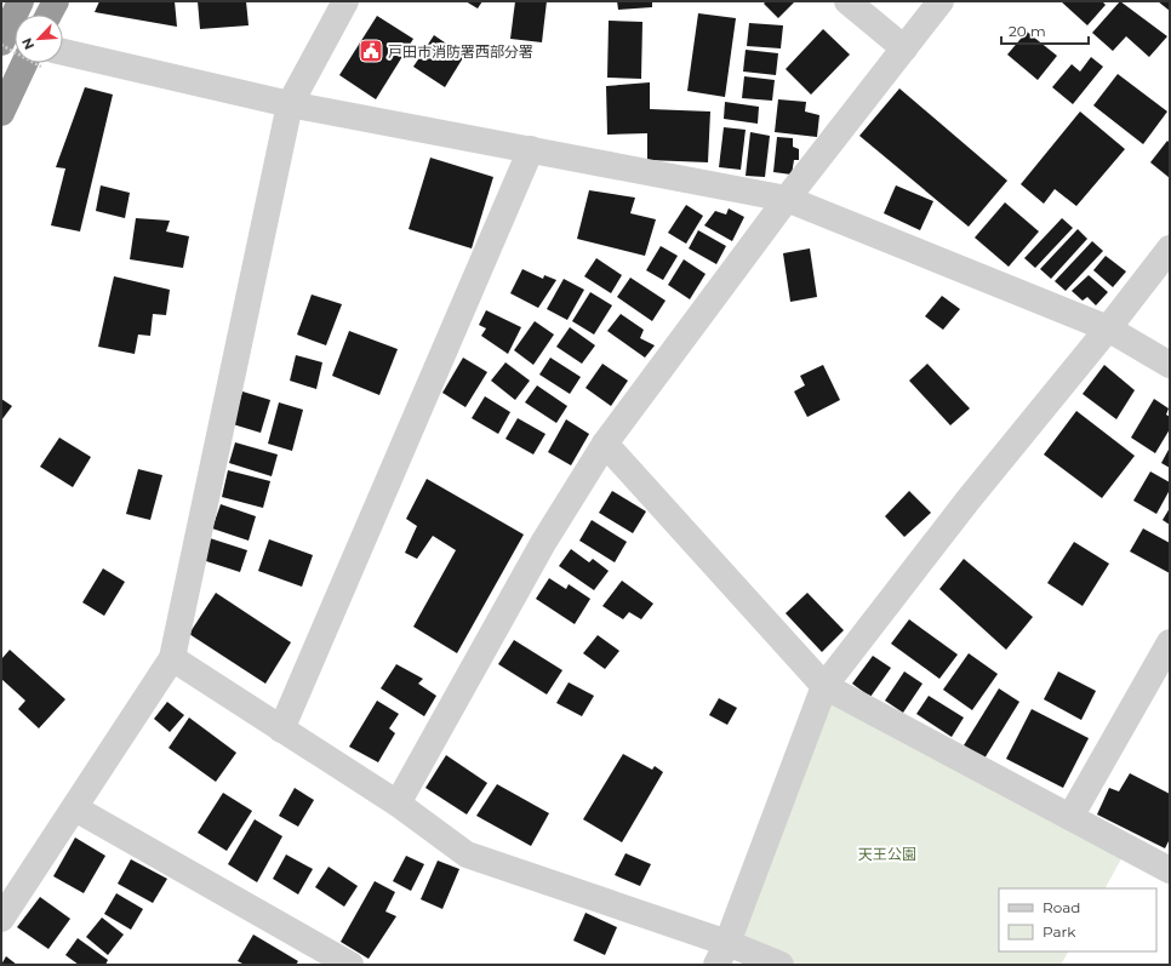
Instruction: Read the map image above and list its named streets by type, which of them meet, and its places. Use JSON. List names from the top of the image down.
{
  "parks": ["天王公園"],
  "places": {
    "public building": ["戸田市消防署西部分署"]
  },
  "legend": ["Road", "Park"],
  "scale_bar": "20 m",
  "north": "bottom left"
}
